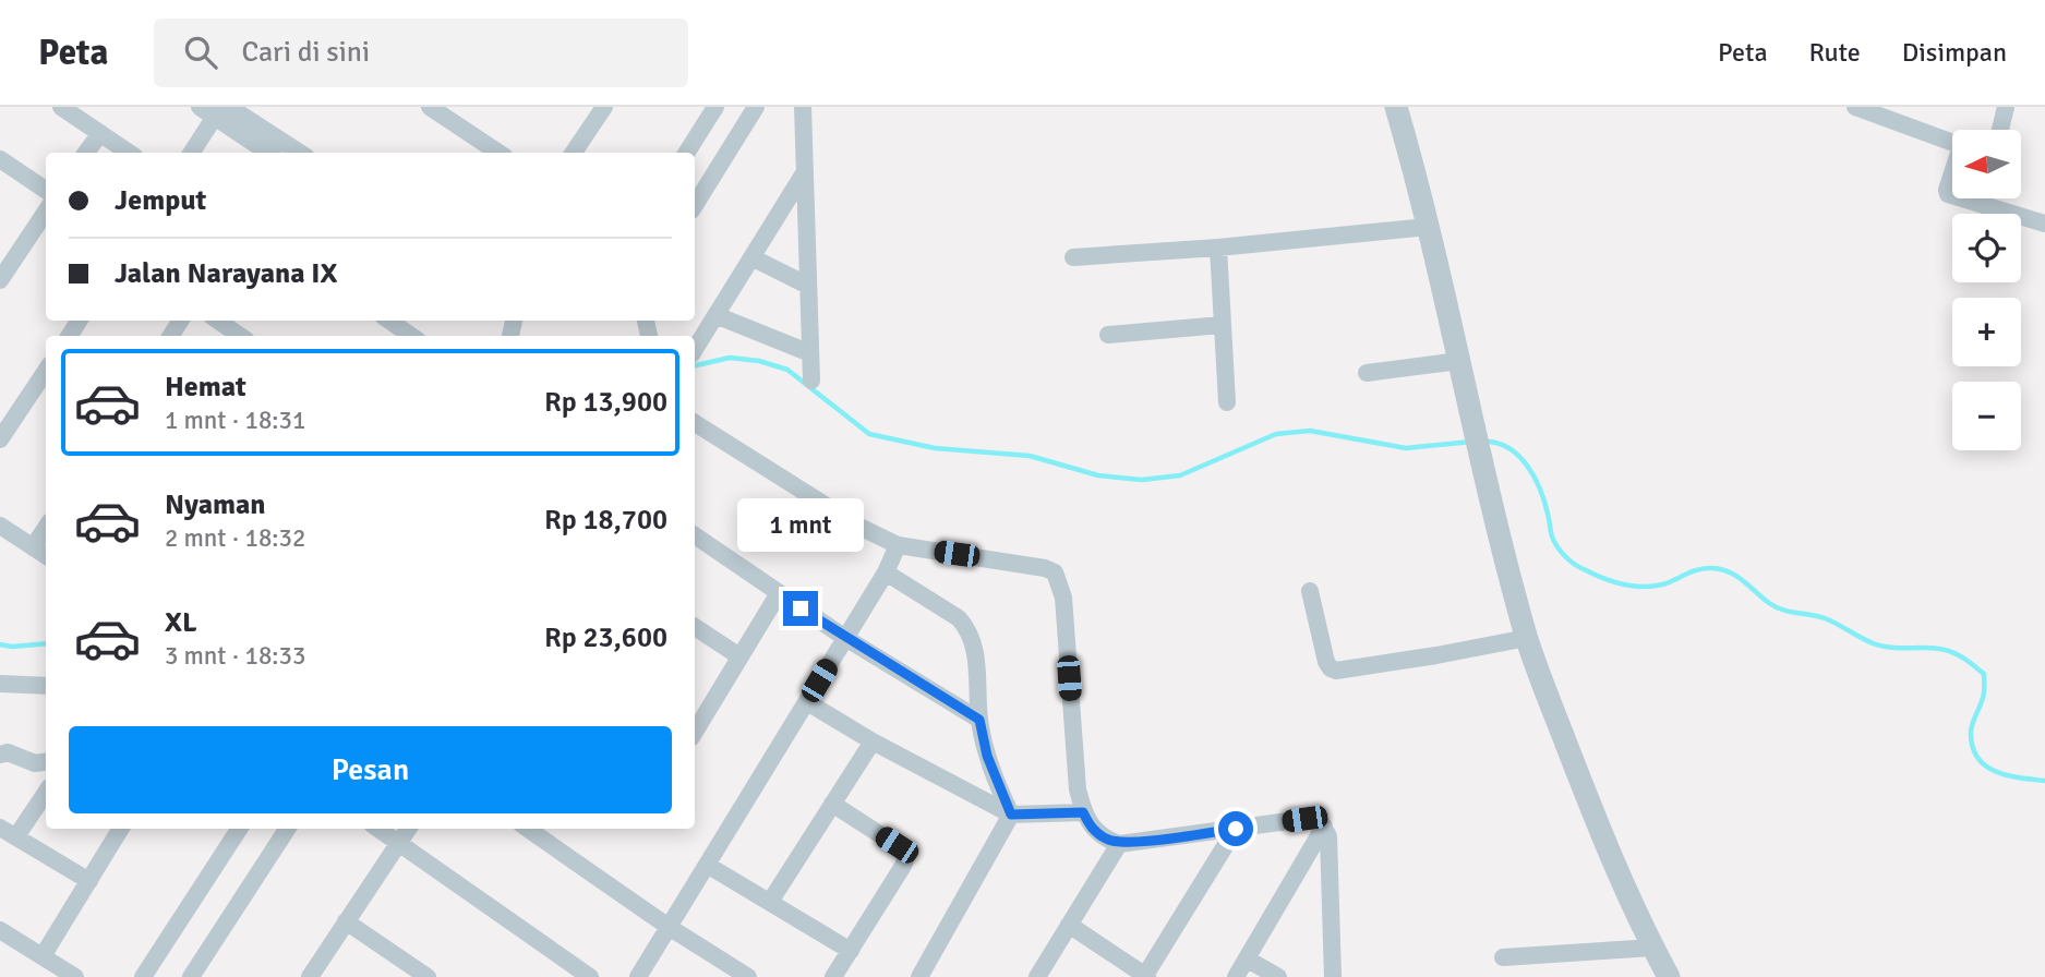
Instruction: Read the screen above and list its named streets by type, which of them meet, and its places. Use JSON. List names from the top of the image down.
{
  "north": "left",
  "page": {
    "header": "Peta",
    "search": "Cari di sini",
    "nav": ["Peta", "Rute", "Disimpan"],
    "map_buttons": ["+", "−"],
    "banner": ["Jemput", "Jalan Narayana IX"],
    "list": [
      {
        "name": "Hemat",
        "note": "1 mnt · 18:31",
        "value": "Rp 13,900"
      },
      {
        "name": "Nyaman",
        "note": "2 mnt · 18:32",
        "value": "Rp 18,700"
      },
      {
        "name": "XL",
        "note": "3 mnt · 18:33",
        "value": "Rp 23,600"
      }
    ],
    "bubble": "1 mnt",
    "buttons": "Pesan"
  }
}
